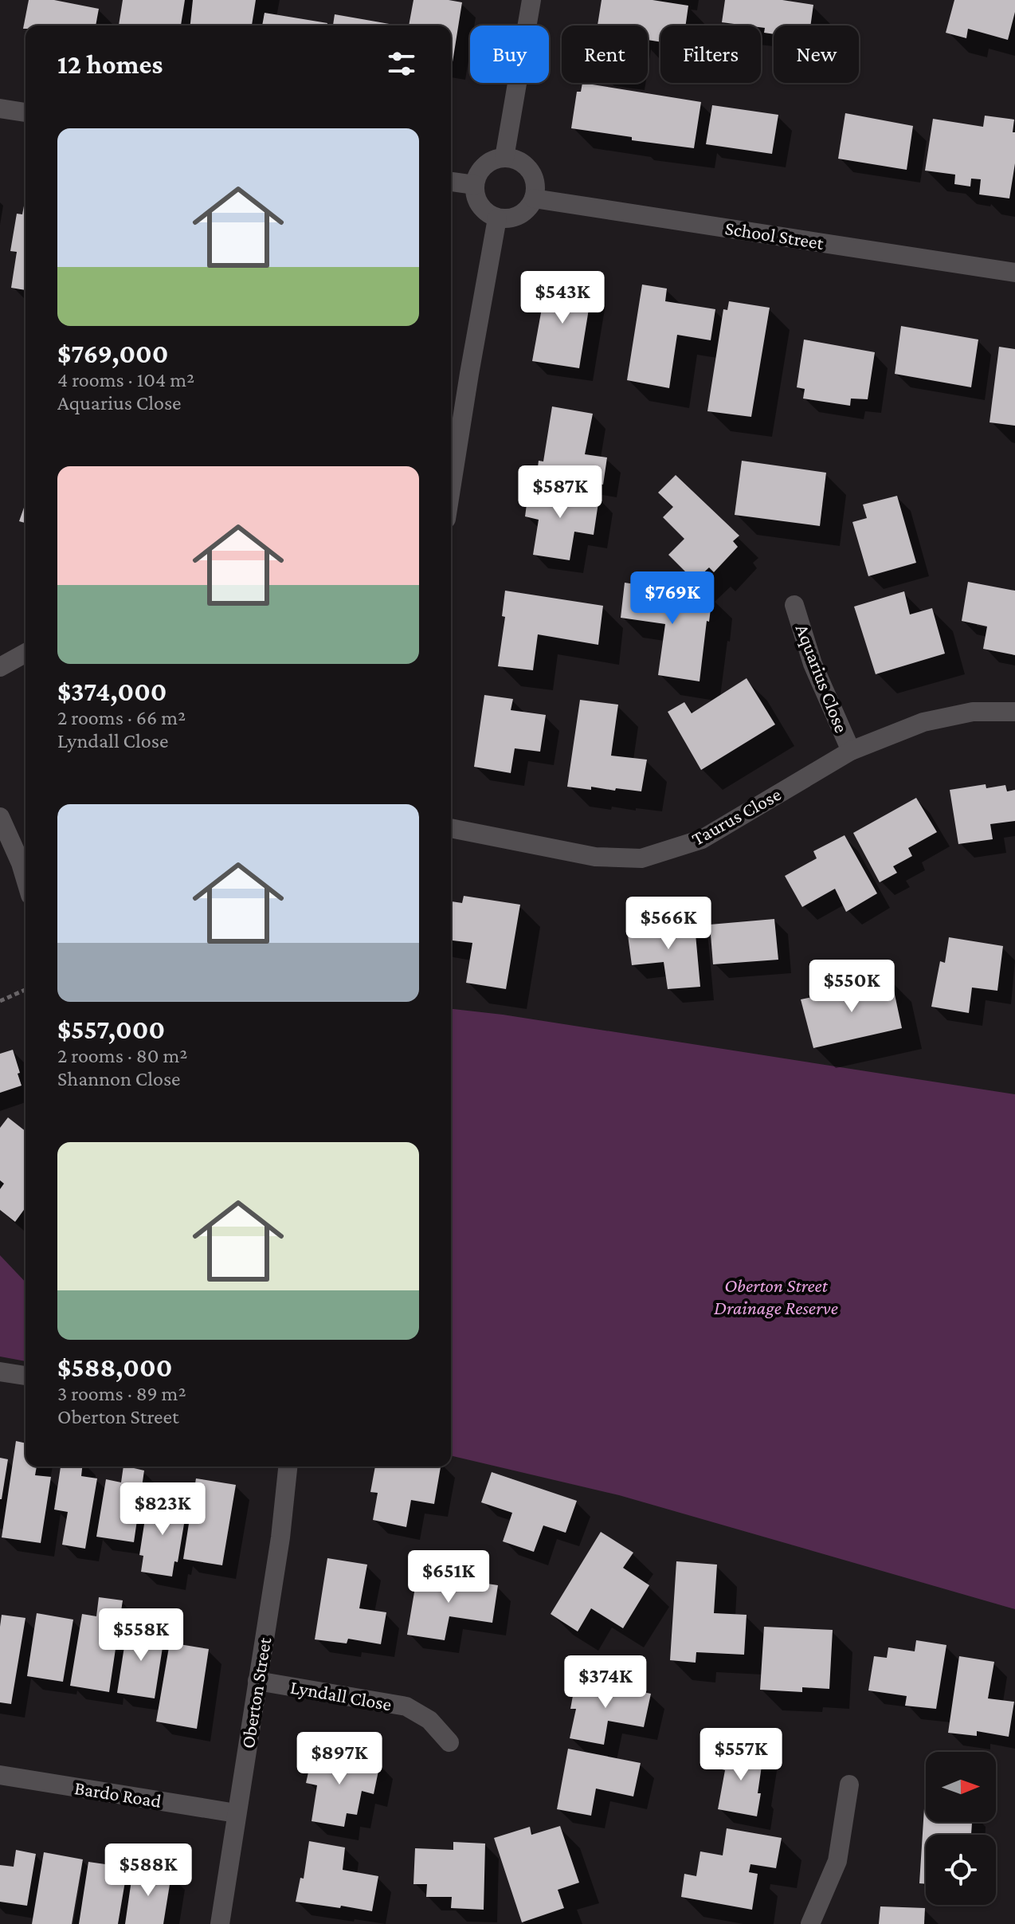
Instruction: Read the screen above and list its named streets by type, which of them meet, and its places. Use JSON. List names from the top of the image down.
{
  "streets": {
    "street": [
      "School Street",
      "Aquarius Close",
      "Taurus Close",
      "Oberton Street",
      "Lyndall Close",
      "Bardo Road"
    ]
  },
  "crossings": [
    ["Aquarius Close", "Taurus Close"],
    ["Oberton Street", "Lyndall Close"],
    ["Oberton Street", "Bardo Road"]
  ],
  "parks": ["Oberton Street Drainage Reserve"],
  "north": "right",
  "page": {
    "chip": [
      "Buy",
      "Rent",
      "Filters",
      "New"
    ],
    "heading": "12 homes",
    "list": [
      {
        "name": "$769,000",
        "note": "4 rooms · 104 m² · Aquarius Close"
      },
      {
        "name": "$374,000",
        "note": "2 rooms · 66 m² · Lyndall Close"
      },
      {
        "name": "$557,000",
        "note": "2 rooms · 80 m² · Shannon Close"
      },
      {
        "name": "$588,000",
        "note": "3 rooms · 89 m² · Oberton Street"
      }
    ],
    "price": [
      "$543K",
      "$587K",
      "$769K",
      "$566K",
      "$550K",
      "$823K",
      "$651K",
      "$558K",
      "$374K",
      "$557K",
      "$897K",
      "$588K"
    ]
  }
}
